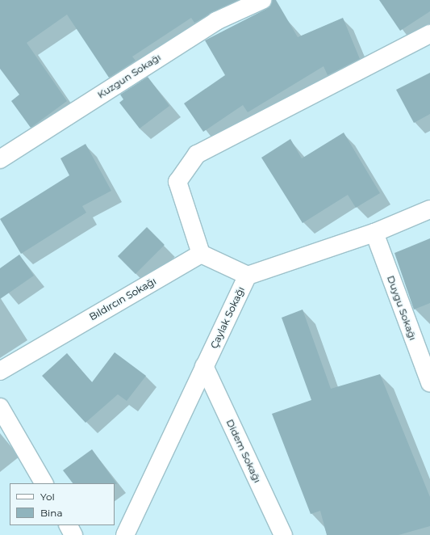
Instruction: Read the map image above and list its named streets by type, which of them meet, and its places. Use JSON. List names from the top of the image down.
{
  "streets": {
    "street": [
      "Kuzgun Sokağı",
      "Bıldırcın Sokağı",
      "Duygu Sokağı",
      "Çaylak Sokağı",
      "Didem Sokağı"
    ]
  },
  "crossings": [
    ["Duygu Sokağı", "Çaylak Sokağı"],
    ["Çaylak Sokağı", "Didem Sokağı"]
  ],
  "legend": ["Yol", "Bina"]
}
